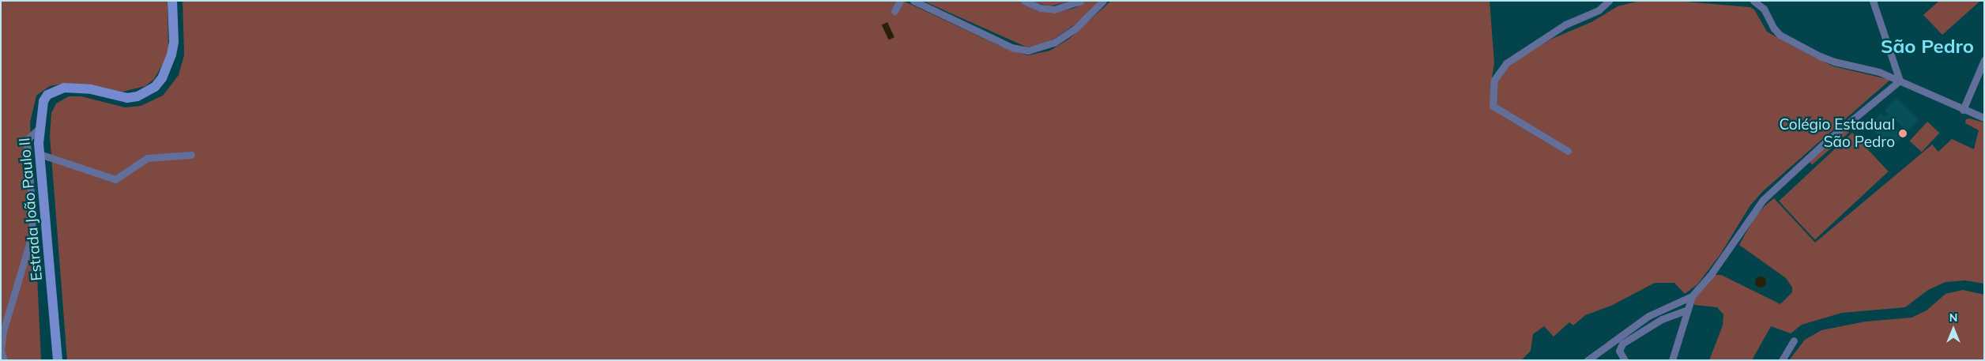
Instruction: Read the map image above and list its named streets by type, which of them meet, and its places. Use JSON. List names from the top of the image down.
{
  "streets": {
    "street": ["Estrada João Paulo II"]
  },
  "districts": ["São Pedro"],
  "places": ["Colégio Estadual São Pedro"],
  "north": "top"
}
